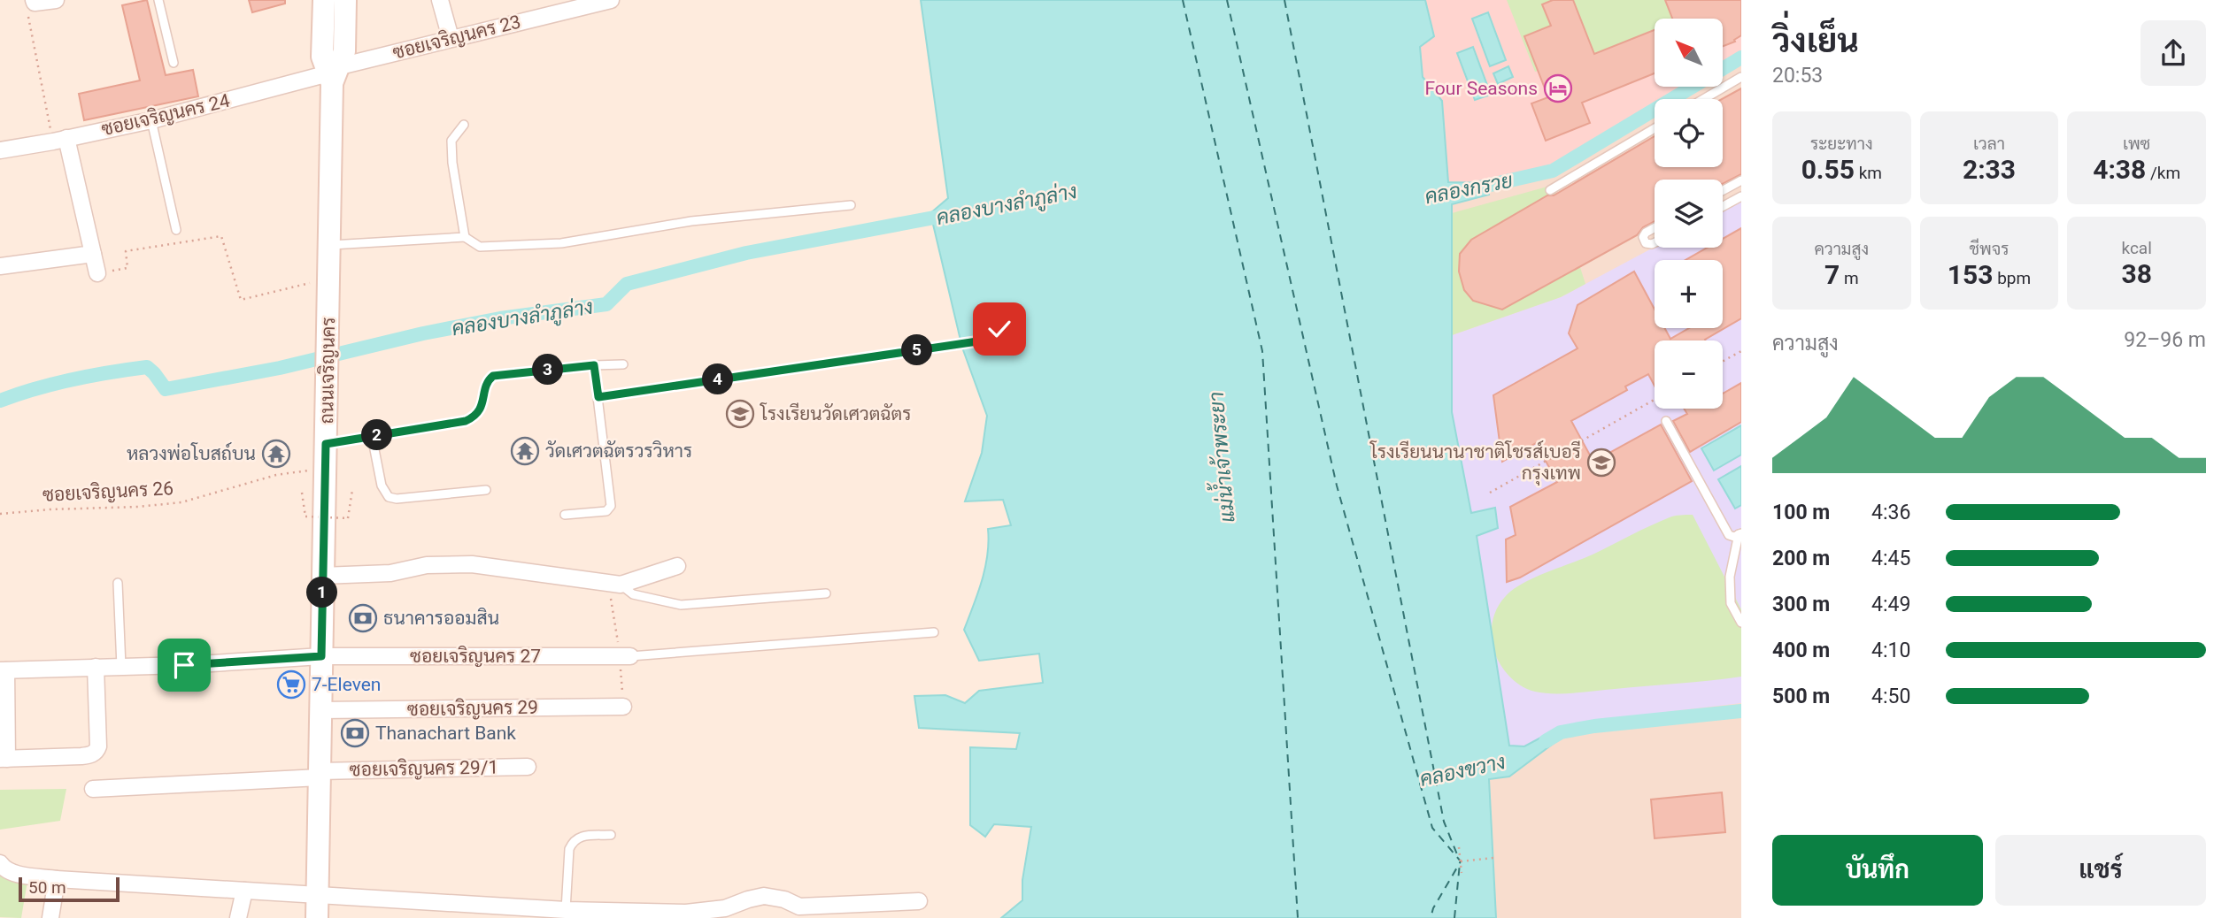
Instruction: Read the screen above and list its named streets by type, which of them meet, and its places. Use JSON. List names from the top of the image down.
{
  "streets": {
    "main road": ["ถนนเจริญนคร"],
    "street": [
      "ซอยเจริญนคร 23",
      "ซอยเจริญนคร 24",
      "ซอยเจริญนคร 27",
      "ซอยเจริญนคร 29",
      "ซอยเจริญนคร 29/1"
    ],
    "path": ["ซอยเจริญนคร 26"]
  },
  "crossings": [
    ["ซอยเจริญนคร 23", "ซอยเจริญนคร 24"],
    ["ซอยเจริญนคร 23", "ถนนเจริญนคร"],
    ["ซอยเจริญนคร 24", "ถนนเจริญนคร"],
    ["ถนนเจริญนคร", "ซอยเจริญนคร 26"],
    ["ถนนเจริญนคร", "ซอยเจริญนคร 27"],
    ["ถนนเจริญนคร", "ซอยเจริญนคร 29"],
    ["ถนนเจริญนคร", "ซอยเจริญนคร 29/1"]
  ],
  "water": [
    "คลองกรวย",
    "คลองบางลำภูล่าง",
    "แม่น้ำเจ้าพระยา",
    "คลองขวาง"
  ],
  "places": {
    "hotel": ["Four Seasons"],
    "school or university": ["โรงเรียนวัดเศวตฉัตร", "โรงเรียนนานาชาติโชรส์เบอรี กรุงเทพ"],
    "temple": ["วัดเศวตฉัตรวรวิหาร", "หลวงพ่อโบสถ์บน"],
    "bank": ["ธนาคารออมสิน", "Thanachart Bank"],
    "supermarket": ["7-Eleven"]
  },
  "scale_bar": "50 m",
  "north": "top left",
  "page": {
    "heading": ["วิ่งเย็น", "20:53"],
    "map_buttons": ["+", "−"],
    "stats": [
      ["ระยะทาง", "0.55 km"],
      ["เวลา", "2:33"],
      ["เพซ", "4:38 /km"],
      ["ความสูง", "7 m"],
      ["ชีพจร", "153 bpm"],
      ["kcal", "38"]
    ],
    "chart": ["ความสูง", "92–96 m"],
    "pins": [
      "5",
      "3",
      "4",
      "2",
      "1"
    ],
    "list": [
      {
        "name": "100 m",
        "note": "4:36"
      },
      {
        "name": "200 m",
        "note": "4:45"
      },
      {
        "name": "300 m",
        "note": "4:49"
      },
      {
        "name": "400 m",
        "note": "4:10"
      },
      {
        "name": "500 m",
        "note": "4:50"
      }
    ],
    "buttons": ["บันทึก", "แชร์"],
    "scale": "50 m"
  }
}
